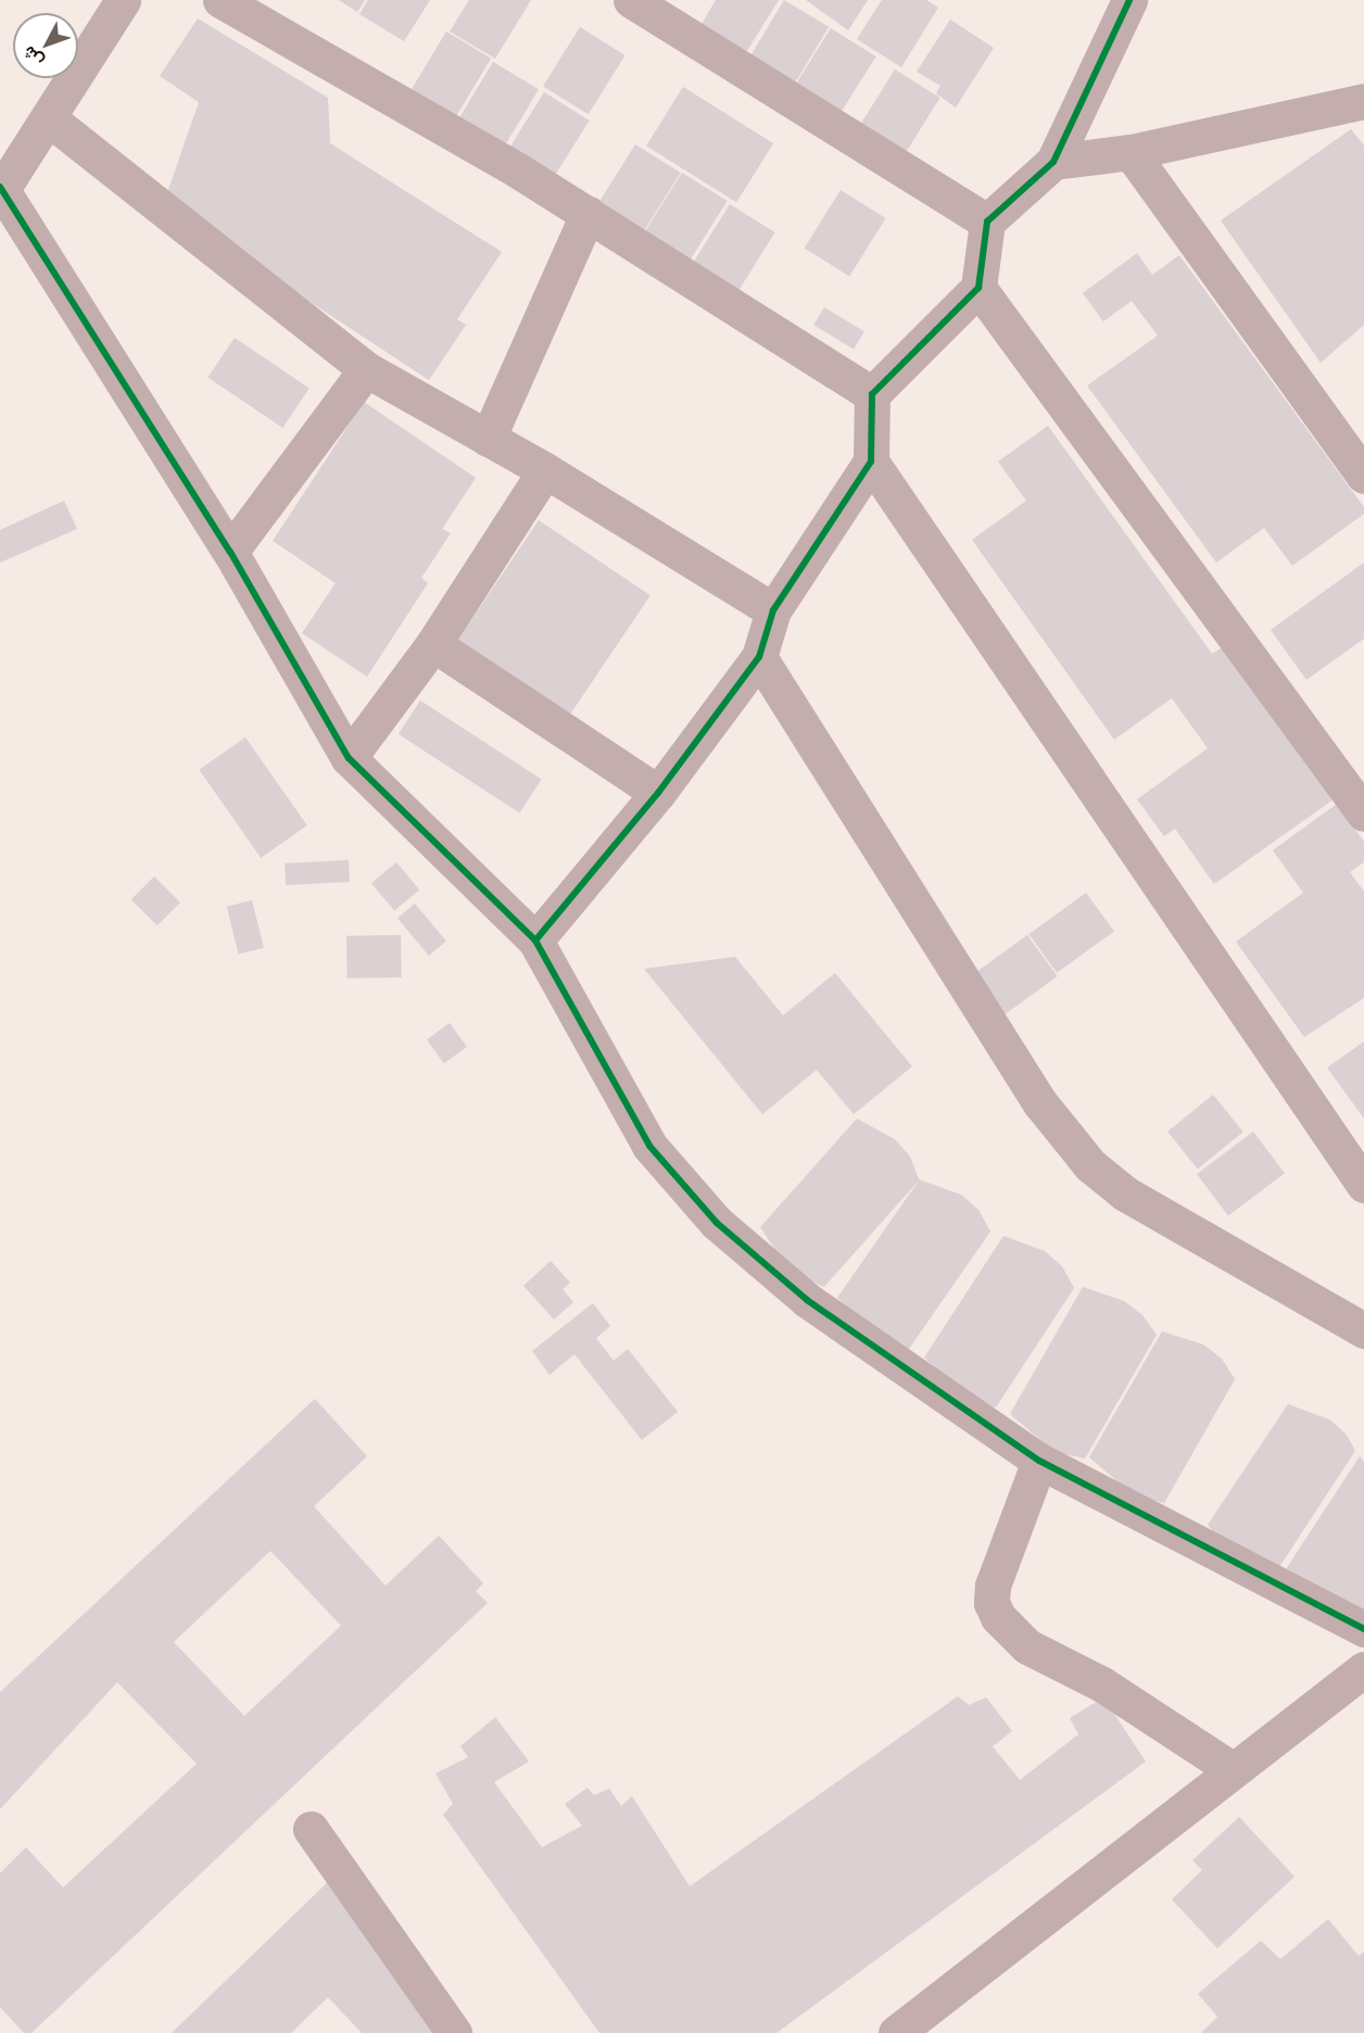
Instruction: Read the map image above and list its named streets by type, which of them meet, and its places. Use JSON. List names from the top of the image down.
{
  "north": "bottom left"
}
